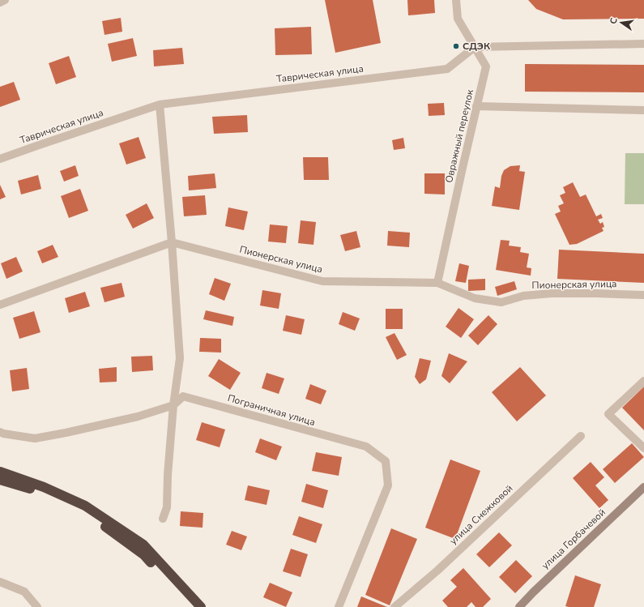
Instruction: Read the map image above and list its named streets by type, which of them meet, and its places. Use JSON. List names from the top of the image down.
{
  "streets": {
    "main road": ["улица Горбачевой"],
    "street": [
      "Таврическая улица",
      "Овражный переулок",
      "Пионерская улица",
      "Пограничная улица",
      "улица Снежковой"
    ]
  },
  "crossings": [
    ["Таврическая улица", "Овражный переулок"],
    ["Овражный переулок", "Пионерская улица"]
  ],
  "places": ["СДЭК"],
  "north": "left"
}
